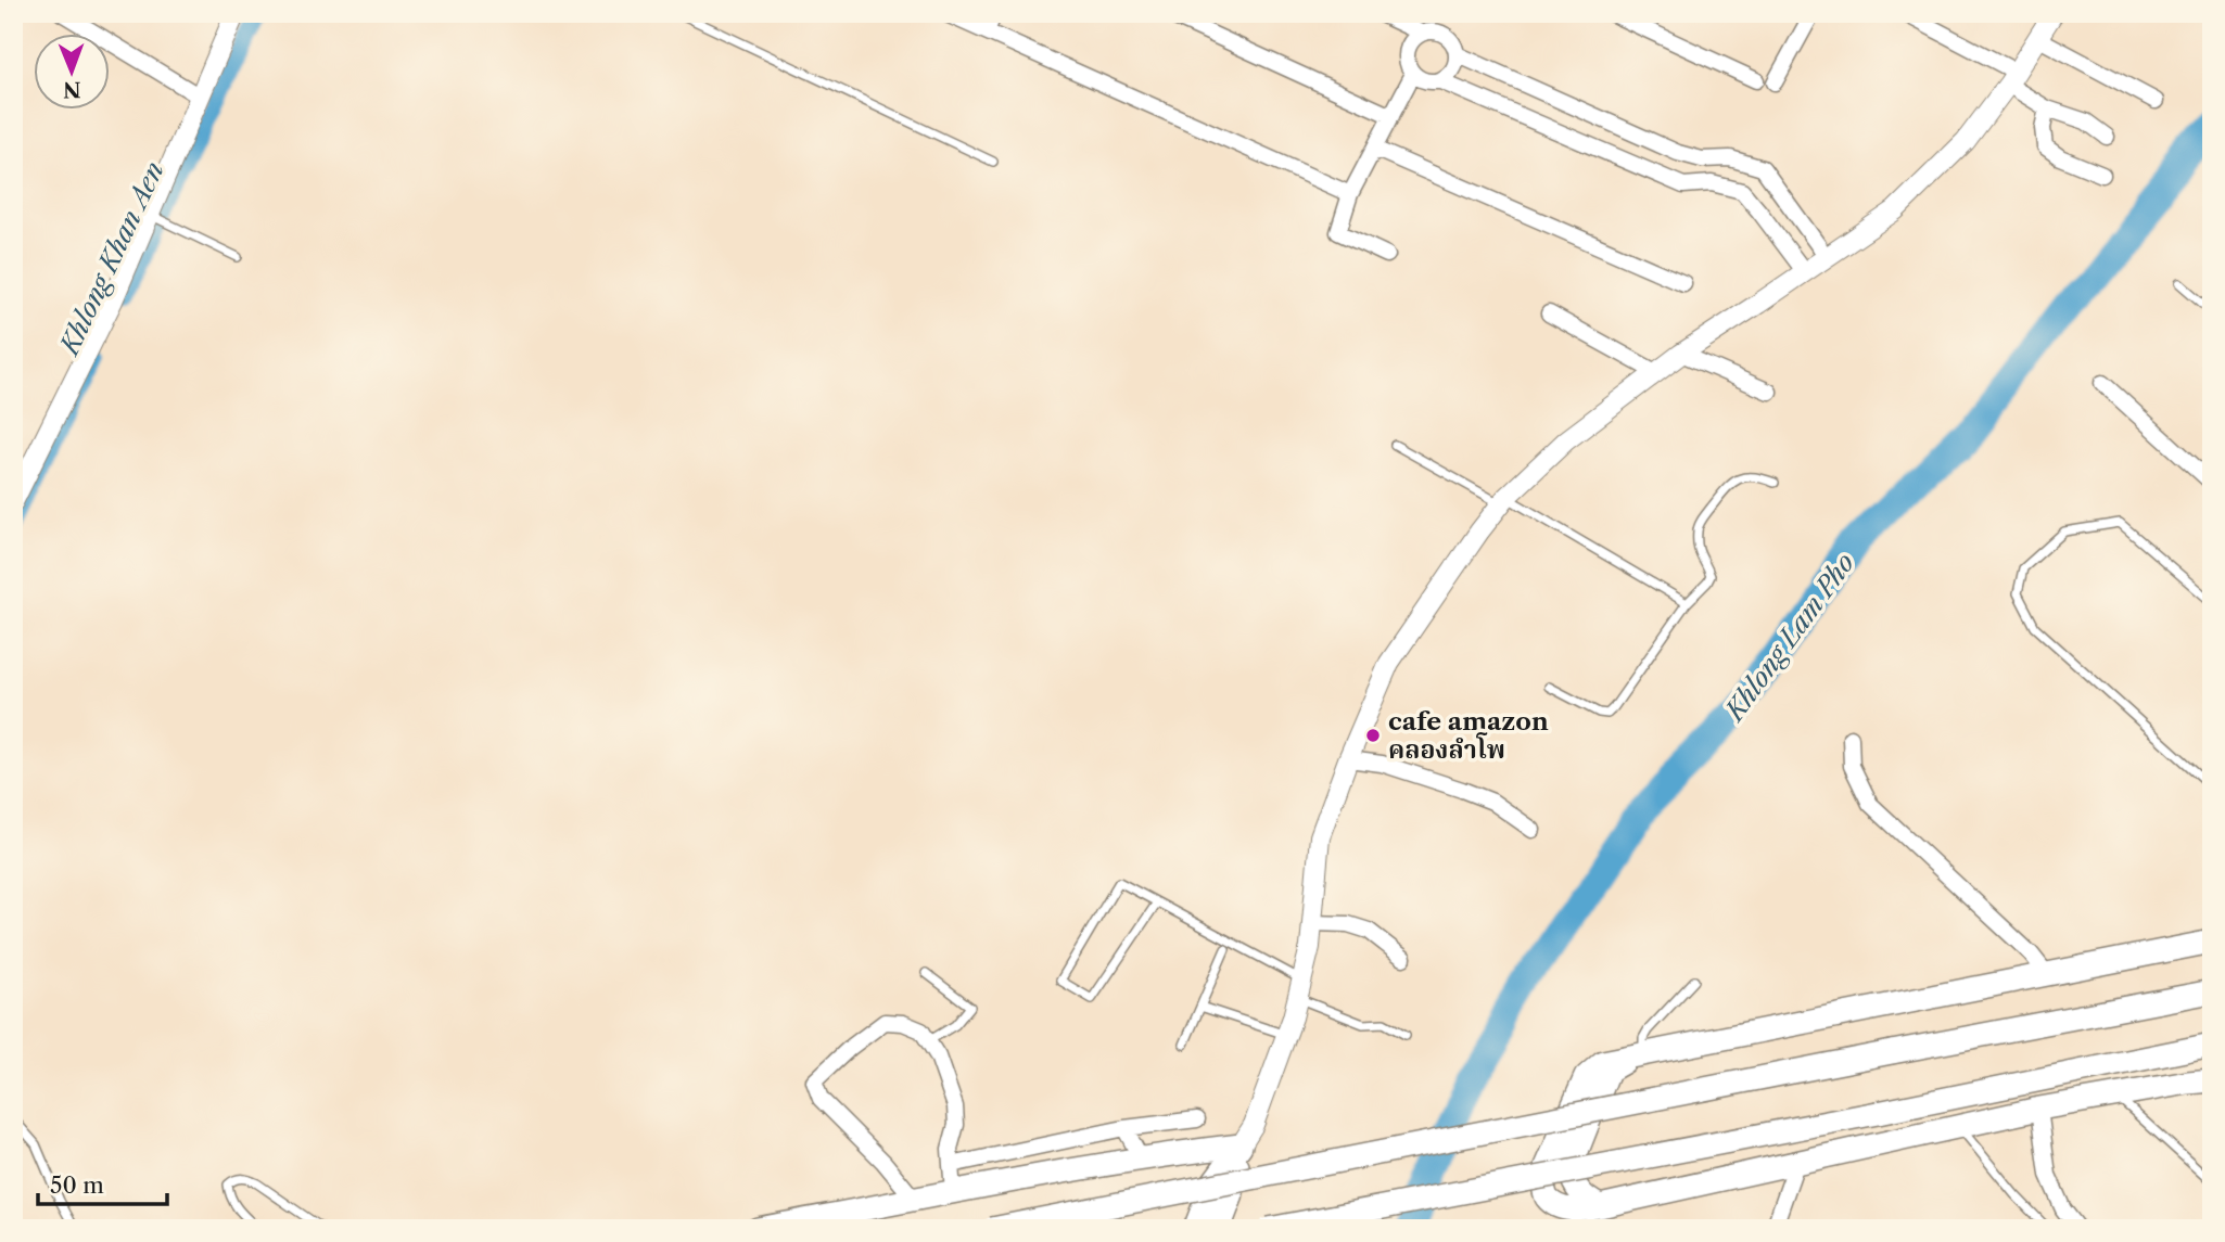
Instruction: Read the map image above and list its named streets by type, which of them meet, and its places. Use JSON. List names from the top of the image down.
{
  "water": ["Khlong Khan Aen", "Khlong Lam Pho"],
  "places": ["cafe amazon คลองลำโพ"],
  "scale_bar": "50 m",
  "north": "bottom"
}
